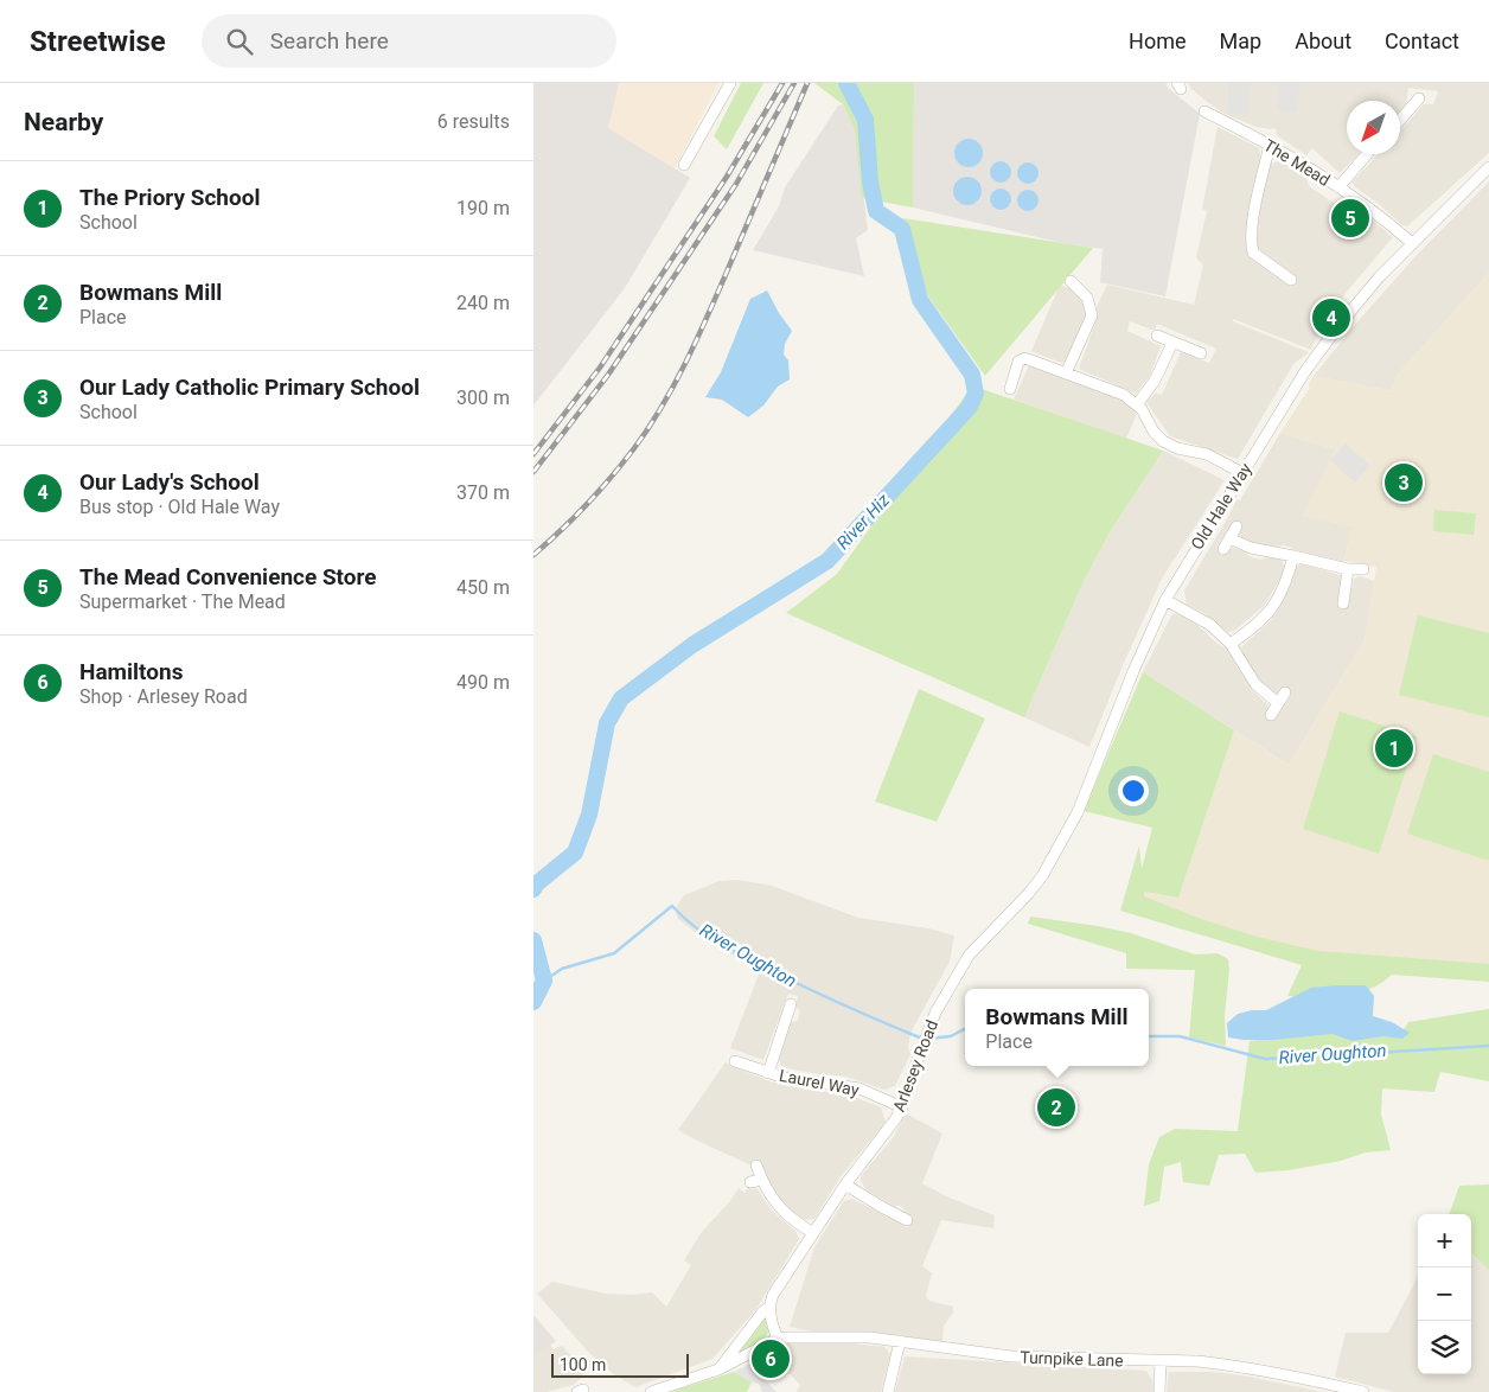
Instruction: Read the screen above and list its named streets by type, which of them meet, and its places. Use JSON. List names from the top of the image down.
{
  "streets": {
    "street": [
      "The Mead",
      "Old Hale Way",
      "Arlesey Road",
      "Laurel Way",
      "Turnpike Lane"
    ]
  },
  "crossings": [
    ["The Mead", "Old Hale Way"],
    ["Old Hale Way", "Arlesey Road"],
    ["Arlesey Road", "Laurel Way"]
  ],
  "water": ["River Hiz", "River Oughton"],
  "scale_bar": "100 m",
  "north": "bottom left",
  "page": {
    "header": "Streetwise",
    "search": "Search here",
    "nav": [
      "Home",
      "Map",
      "About",
      "Contact"
    ],
    "heading": ["Nearby", "6 results"],
    "list": [
      {
        "mark": "1",
        "name": "The Priory School",
        "note": "School",
        "value": "190 m"
      },
      {
        "mark": "2",
        "name": "Bowmans Mill",
        "note": "Place",
        "value": "240 m"
      },
      {
        "mark": "3",
        "name": "Our Lady Catholic Primary School",
        "note": "School",
        "value": "300 m"
      },
      {
        "mark": "4",
        "name": "Our Lady's School",
        "note": "Bus stop · Old Hale Way",
        "value": "370 m"
      },
      {
        "mark": "5",
        "name": "The Mead Convenience Store",
        "note": "Supermarket · The Mead",
        "value": "450 m"
      },
      {
        "mark": "6",
        "name": "Hamiltons",
        "note": "Shop · Arlesey Road",
        "value": "490 m"
      }
    ],
    "pins": [
      "5",
      "4",
      "3",
      "1",
      "2",
      "6"
    ],
    "popup": ["Bowmans Mill", "Place"],
    "map_buttons": ["+", "−"],
    "scale": "100 m"
  }
}
